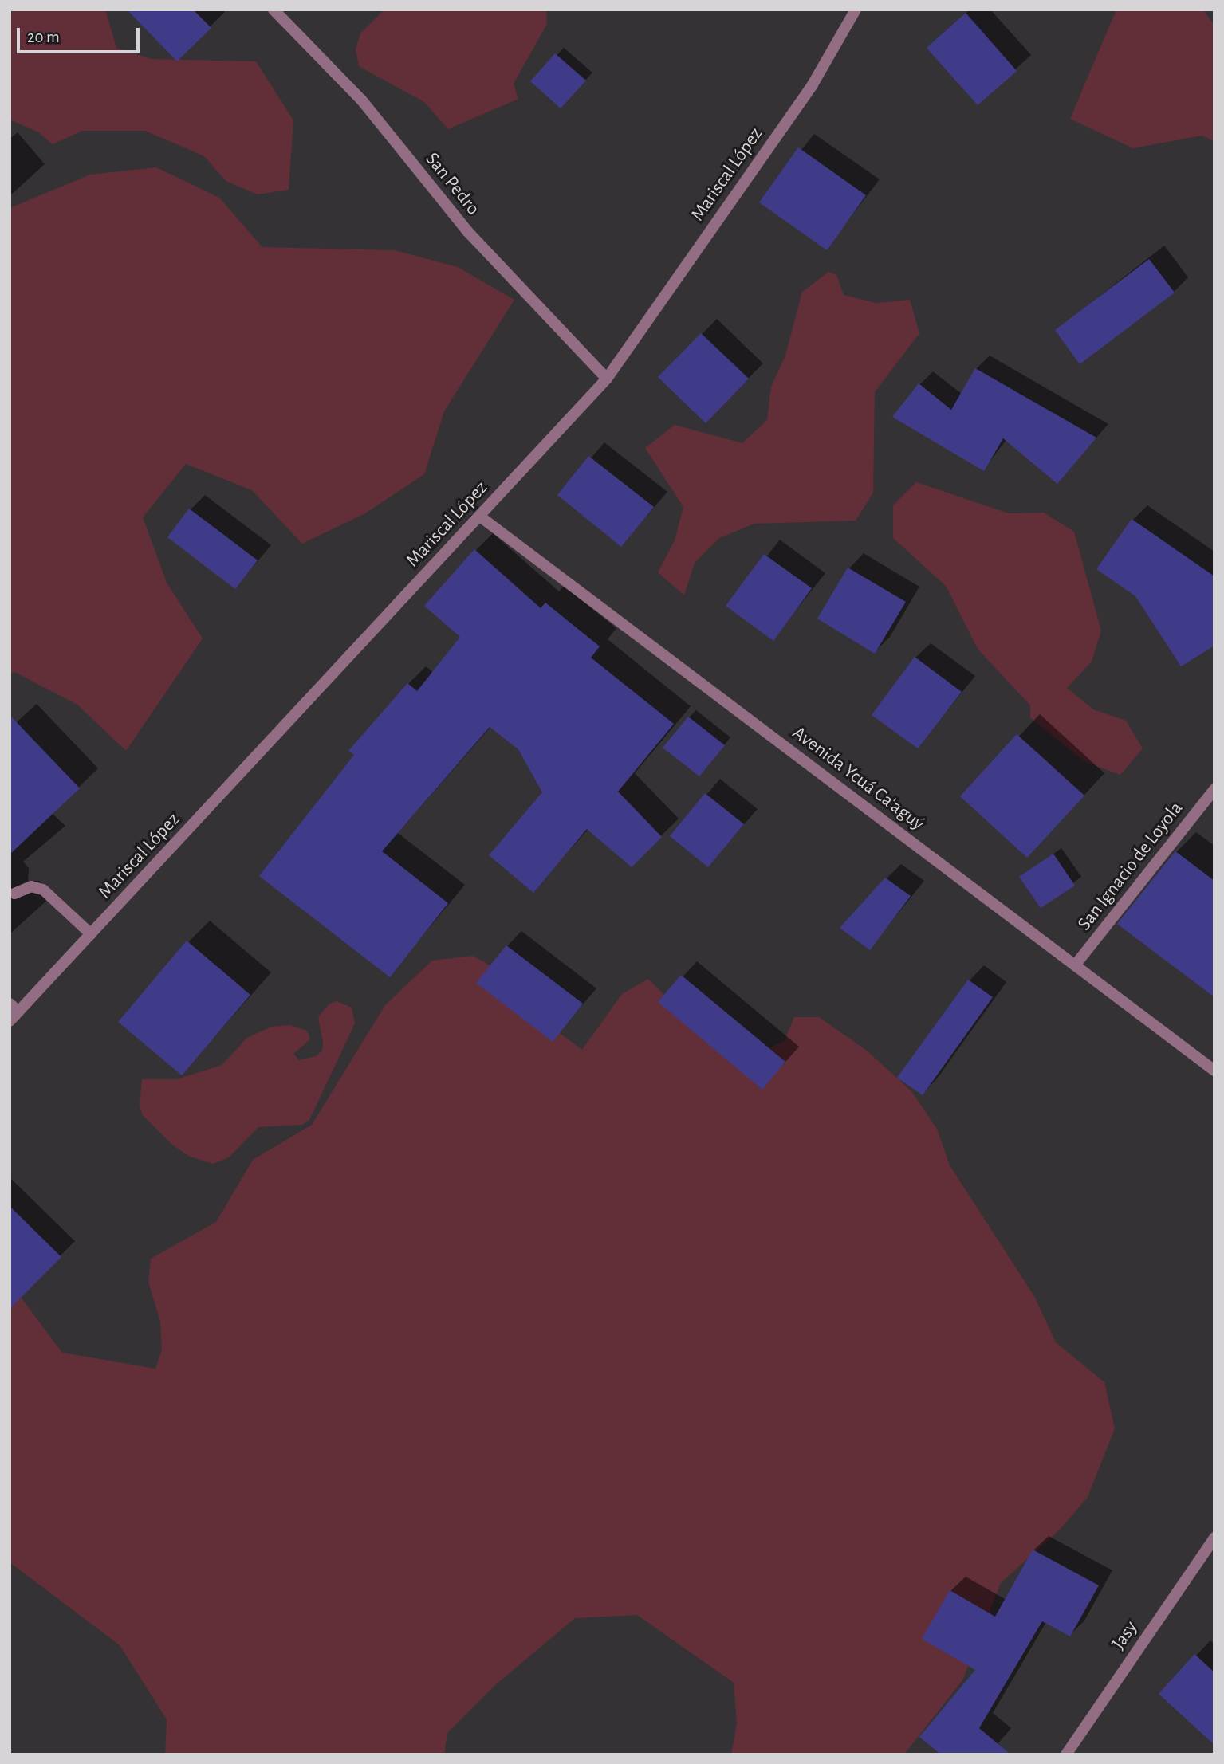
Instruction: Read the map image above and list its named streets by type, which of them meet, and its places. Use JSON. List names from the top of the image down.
{
  "streets": {
    "street": [
      "Mariscal López",
      "San Pedro",
      "Avenida Ycuá Ca'aguý",
      "San Ignacio de Loyola",
      "Jasy"
    ]
  },
  "crossings": [
    ["Mariscal López", "San Pedro"],
    ["Mariscal López", "Avenida Ycuá Ca'aguý"],
    ["Avenida Ycuá Ca'aguý", "San Ignacio de Loyola"]
  ],
  "scale_bar": "20 m"
}
